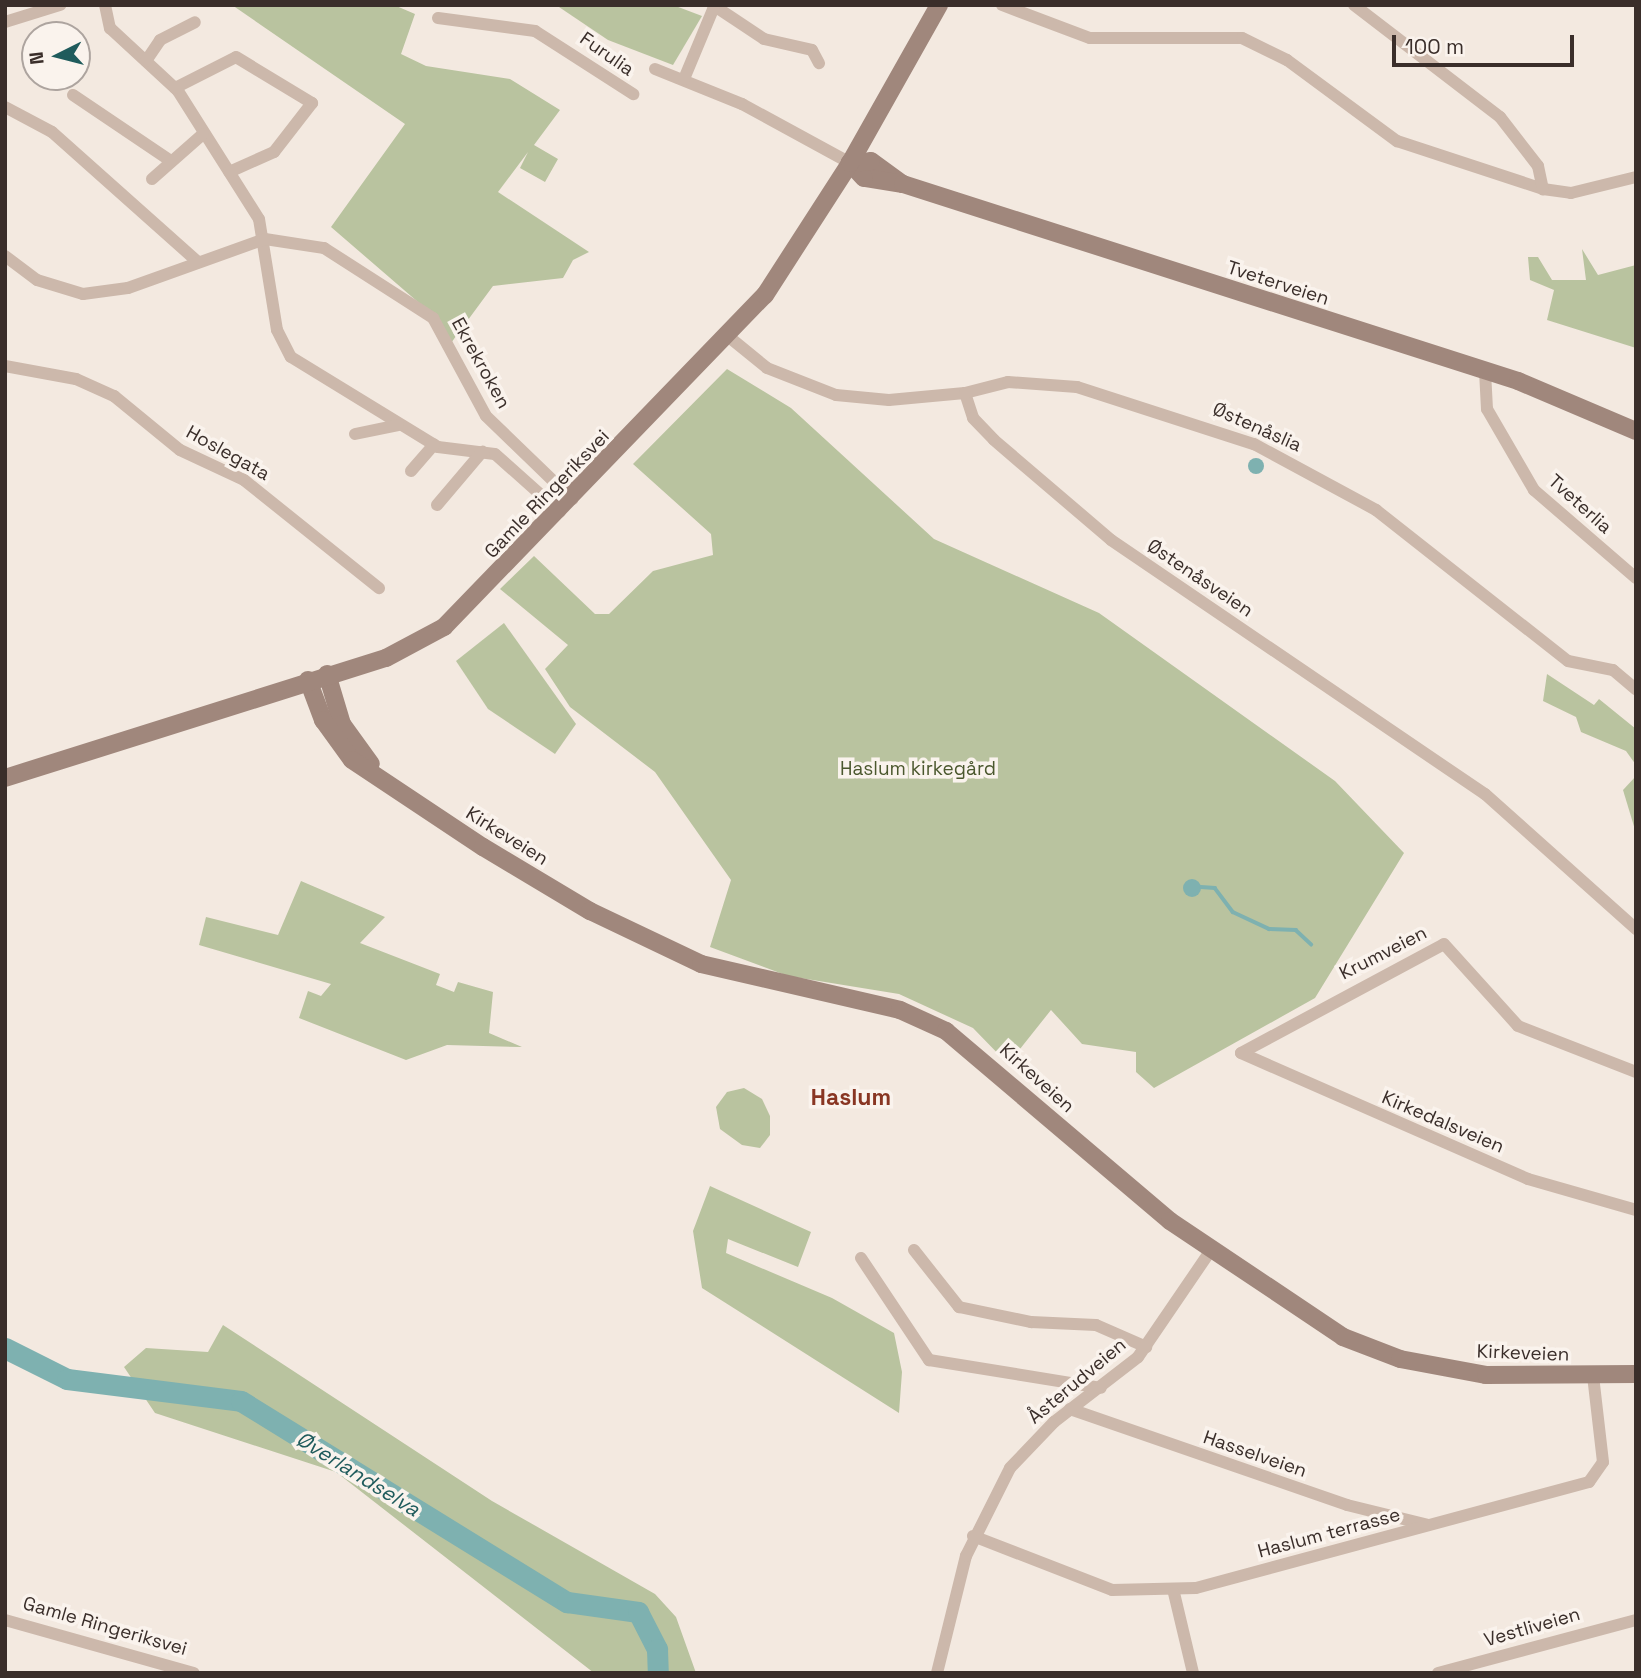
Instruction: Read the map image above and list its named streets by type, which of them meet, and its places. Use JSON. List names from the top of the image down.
{
  "streets": {
    "main road": ["Tveterveien", "Gamle Ringeriksvei", "Kirkeveien"],
    "street": [
      "Furulia",
      "Ekrekroken",
      "Østenåslia",
      "Hoslegata",
      "Tveterlia",
      "Østenåsveien",
      "Krumveien",
      "Kirkedalsveien",
      "Åsterudveien",
      "Hasselveien",
      "Haslum terrasse",
      "Vestliveien"
    ]
  },
  "crossings": [
    ["Furulia", "Tveterveien"],
    ["Furulia", "Gamle Ringeriksvei"],
    ["Tveterveien", "Gamle Ringeriksvei"],
    ["Tveterveien", "Tveterlia"],
    ["Ekrekroken", "Gamle Ringeriksvei"],
    ["Østenåslia", "Østenåsveien"],
    ["Gamle Ringeriksvei", "Kirkeveien"],
    ["Kirkeveien", "Åsterudveien"],
    ["Kirkeveien", "Haslum terrasse"],
    ["Krumveien", "Kirkedalsveien"],
    ["Åsterudveien", "Hasselveien"],
    ["Åsterudveien", "Haslum terrasse"],
    ["Hasselveien", "Haslum terrasse"]
  ],
  "districts": ["Haslum"],
  "water": ["Øverlandselva"],
  "parks": ["Haslum kirkegård"],
  "scale_bar": "100 m",
  "north": "left"
}
